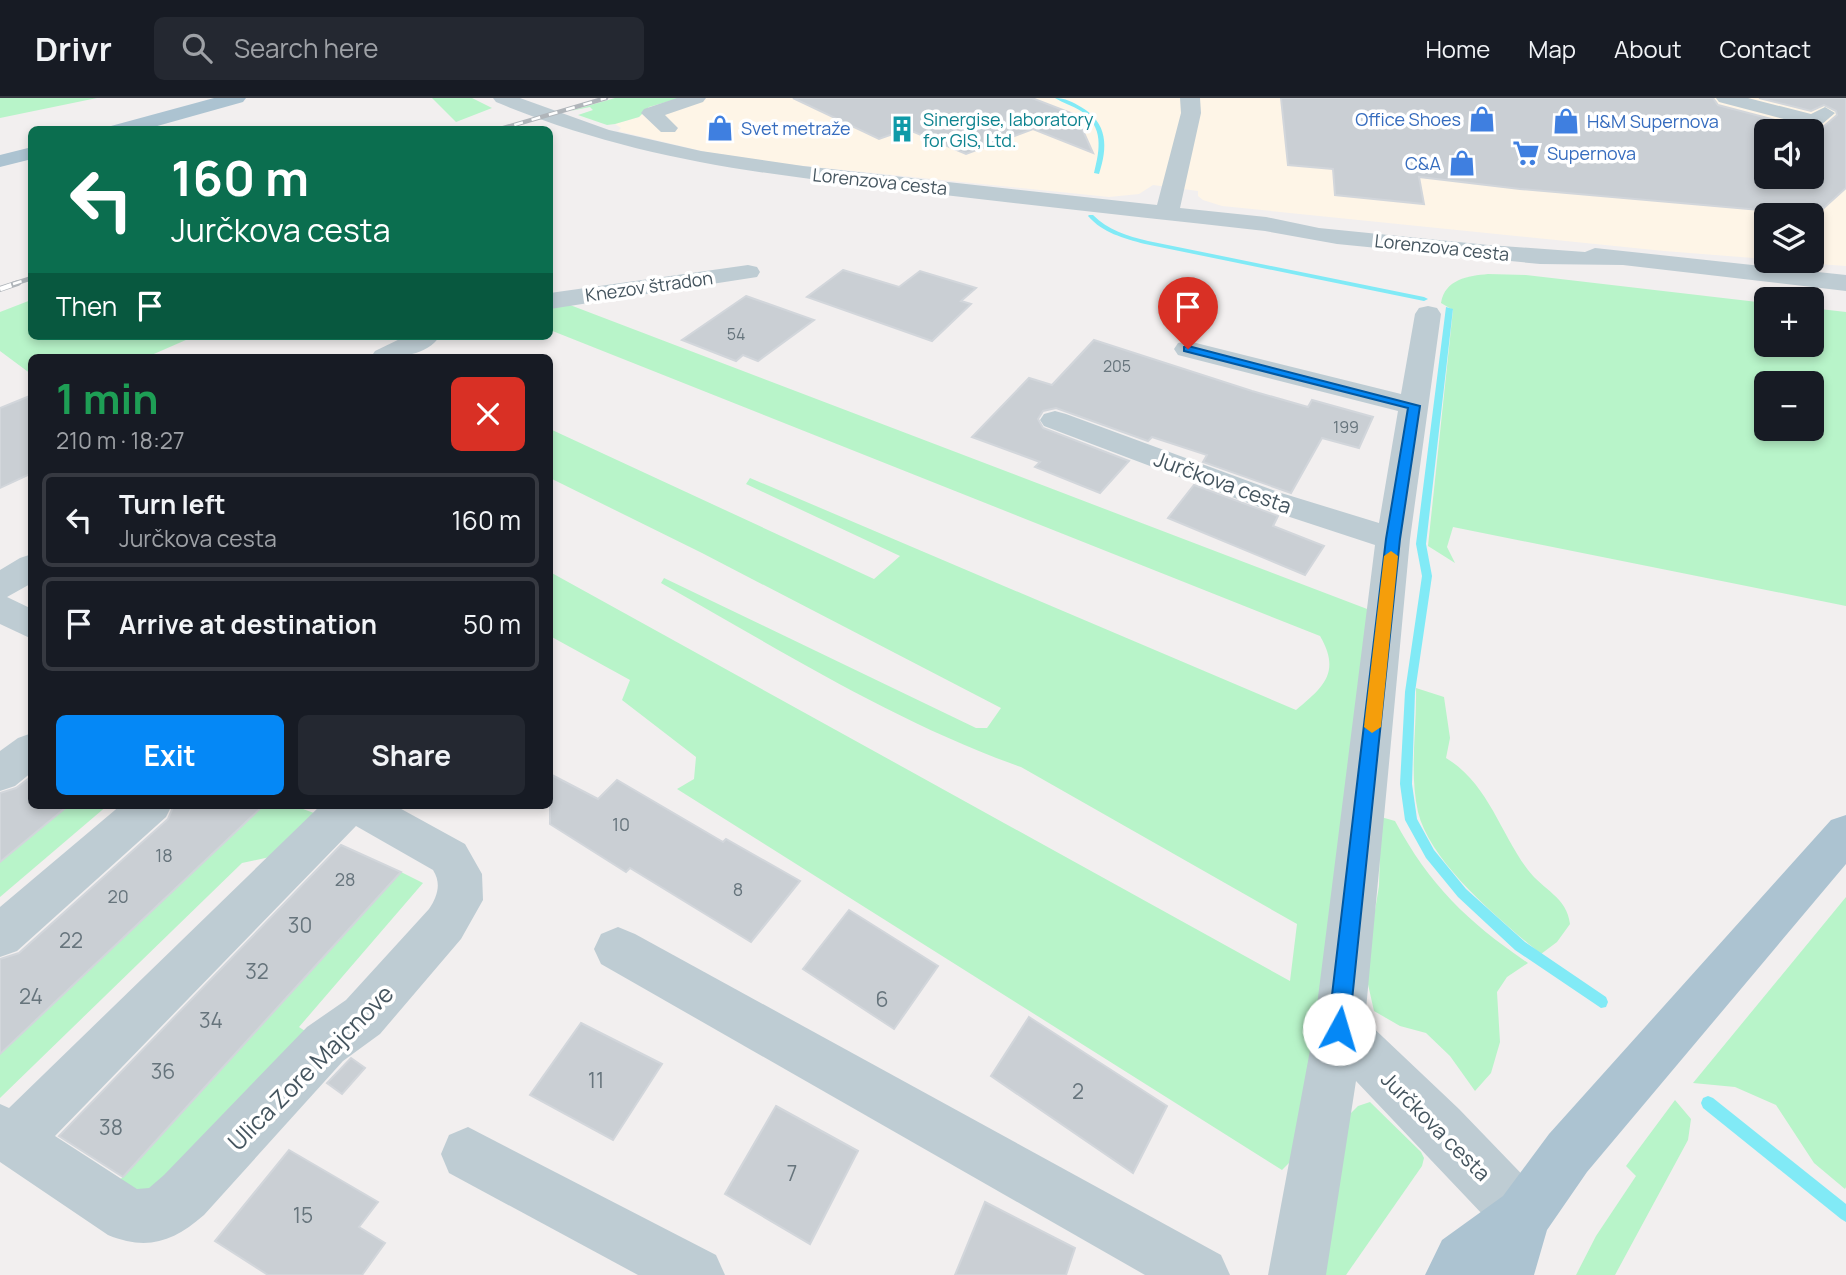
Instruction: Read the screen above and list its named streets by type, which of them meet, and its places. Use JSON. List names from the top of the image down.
{
  "streets": {
    "street": [
      "Lorenzova cesta",
      "Knezov štradon",
      "Jurčkova cesta",
      "Ulica Zore Majcnove"
    ]
  },
  "places": {
    "shop": [
      "Office Shoes",
      "H&M Supernova",
      "Svet metraže",
      "C&A"
    ],
    "building": ["Sinergise, laboratory for GIS, Ltd."],
    "supermarket": ["Supernova"]
  },
  "house_numbers": [
    "54",
    "205",
    "199",
    "10",
    "18",
    "28",
    "8",
    "20",
    "30",
    "22",
    "32",
    "24",
    "6",
    "34",
    "36",
    "11",
    "2",
    "38",
    "7",
    "15"
  ],
  "page": {
    "header": "Drivr",
    "search": "Search here",
    "nav": [
      "Home",
      "Map",
      "About",
      "Contact"
    ],
    "map_buttons": ["+", "−"],
    "turn": ["160 m", "Jurčkova cesta"],
    "then": "Then",
    "heading": ["1 min", "210 m · 18:27"],
    "list": [
      {
        "name": "Turn left",
        "note": "Jurčkova cesta",
        "value": "160 m"
      },
      {
        "name": "Arrive at destination",
        "value": "50 m"
      }
    ],
    "buttons": ["Exit", "Share"]
  }
}
